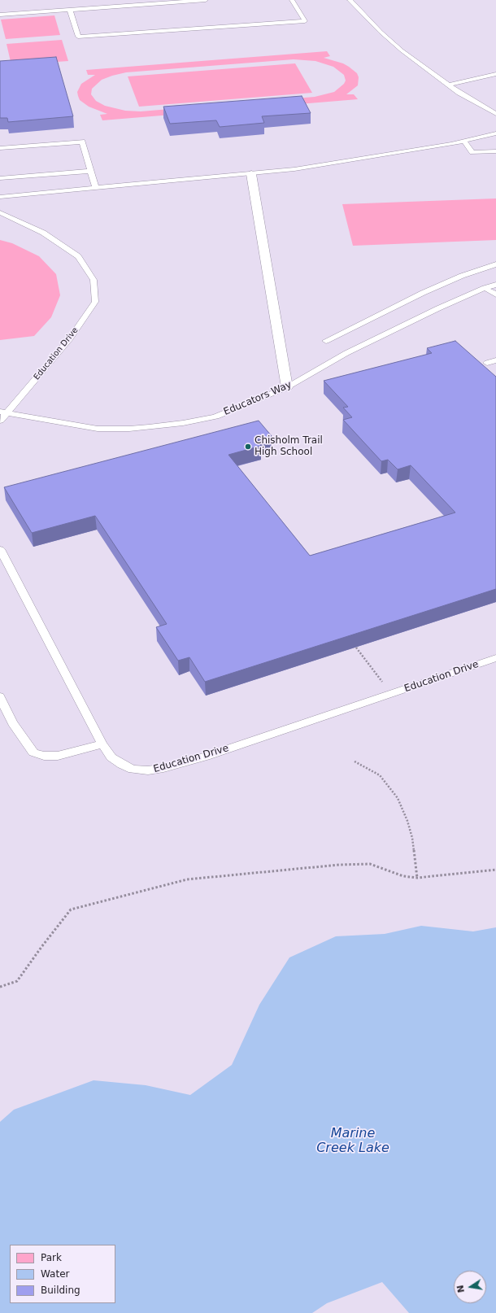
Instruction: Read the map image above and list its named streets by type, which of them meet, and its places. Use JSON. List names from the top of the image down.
{
  "streets": {
    "lane": ["Education Drive", "Educators Way"]
  },
  "crossings": [
    ["Education Drive", "Educators Way"]
  ],
  "water": ["Marine Creek Lake"],
  "places": ["Chisholm Trail High School"],
  "legend": ["Park", "Water", "Building"],
  "north": "left"
}
